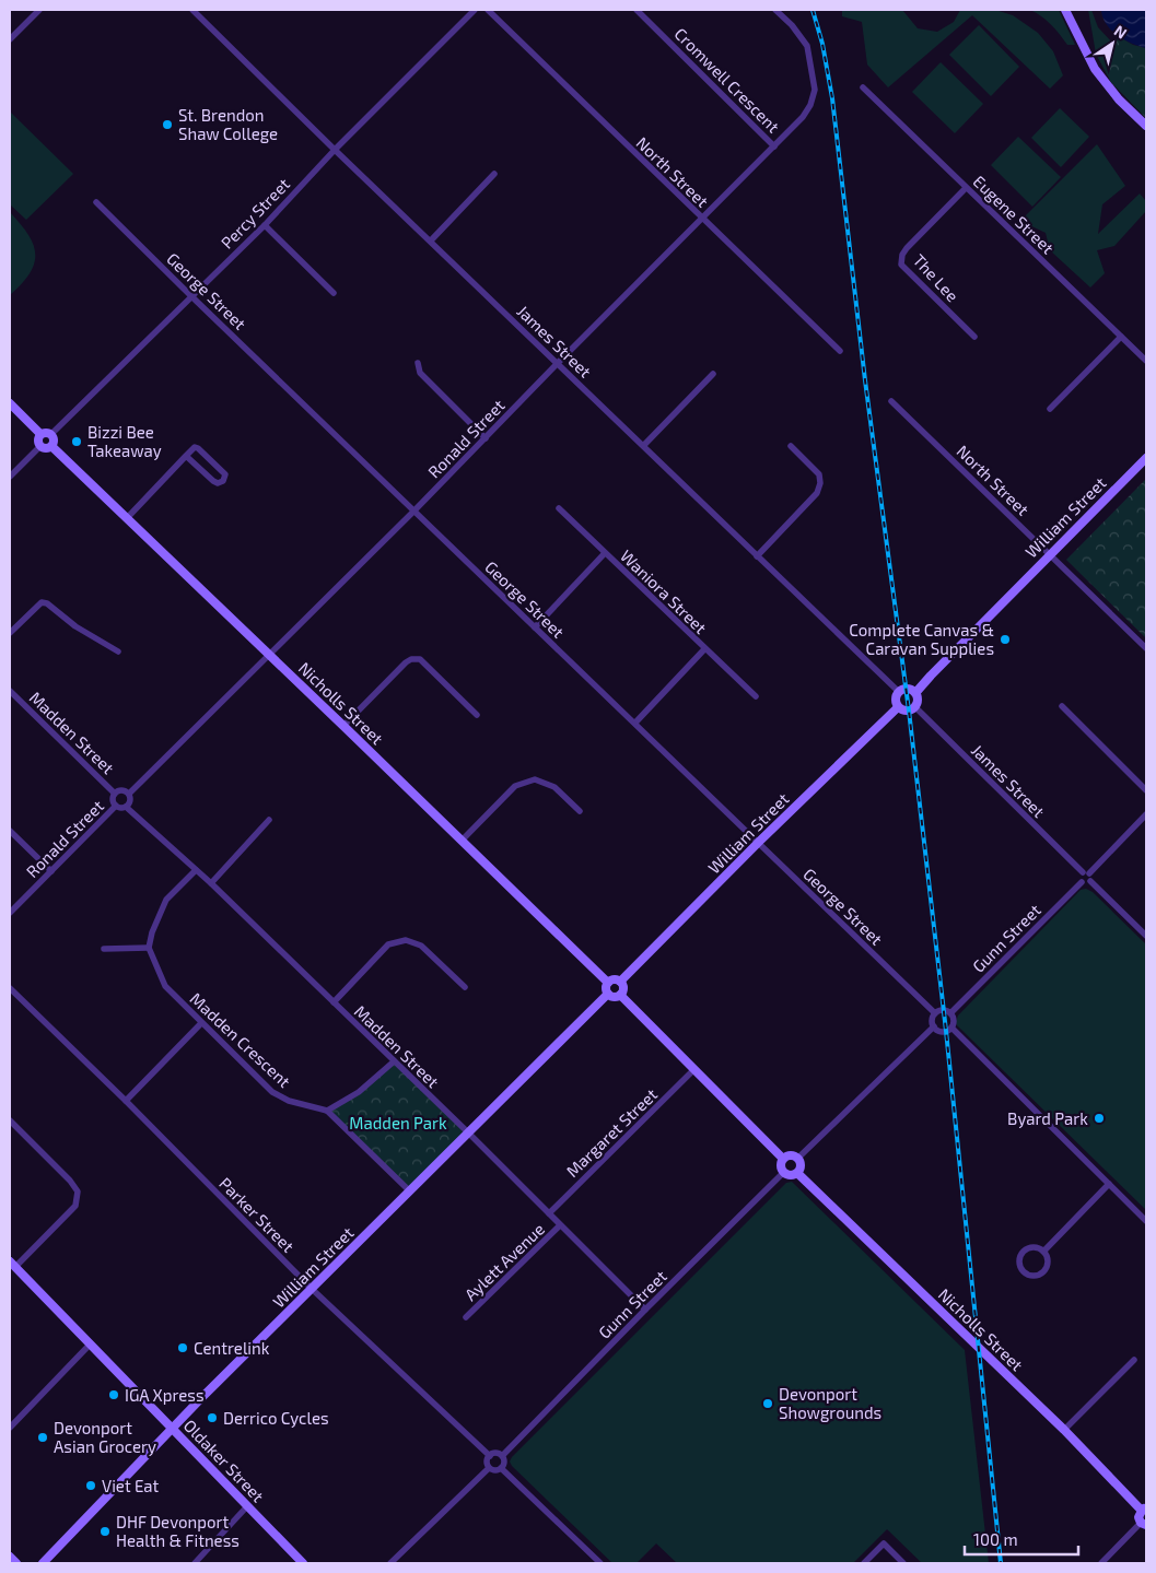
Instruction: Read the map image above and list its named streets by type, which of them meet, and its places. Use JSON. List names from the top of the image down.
{
  "streets": {
    "street": [
      "Cromwell Crescent",
      "North Street",
      "Percy Street",
      "Eugene Street",
      "The Lee",
      "George Street",
      "James Street",
      "Ronald Street",
      "William Street",
      "Waniora Street",
      "Nicholls Street",
      "Madden Street",
      "Gunn Street",
      "Madden Crescent",
      "Margaret Street",
      "Parker Street",
      "Aylett Avenue",
      "Oldaker Street"
    ]
  },
  "crossings": [
    ["Cromwell Crescent", "Ronald Street"],
    ["North Street", "Ronald Street"],
    ["North Street", "William Street"],
    ["Percy Street", "George Street"],
    ["Percy Street", "James Street"],
    ["Percy Street", "Nicholls Street"],
    ["Eugene Street", "The Lee"],
    ["George Street", "Ronald Street"],
    ["George Street", "William Street"],
    ["George Street", "Waniora Street"],
    ["George Street", "Gunn Street"],
    ["James Street", "Ronald Street"],
    ["James Street", "William Street"],
    ["James Street", "Gunn Street"],
    ["Ronald Street", "Nicholls Street"],
    ["Ronald Street", "Madden Street"],
    ["William Street", "Nicholls Street"],
    ["William Street", "Madden Street"],
    ["William Street", "Parker Street"],
    ["William Street", "Oldaker Street"],
    ["Nicholls Street", "Gunn Street"],
    ["Madden Street", "Gunn Street"],
    ["Madden Street", "Margaret Street"],
    ["Madden Street", "Aylett Avenue"],
    ["Gunn Street", "Parker Street"]
  ],
  "parks": ["Madden Park"],
  "places": [
    "St. Brendon Shaw College",
    "Bizzi Bee Takeaway",
    "Complete Canvas & Caravan Supplies",
    "Byard Park",
    "Centrelink",
    "IGA Xpress",
    "Devonport Showgrounds",
    "Derrico Cycles",
    "Devonport Asian Grocery",
    "Viet Eat",
    "DHF Devonport Health & Fitness"
  ],
  "scale_bar": "100 m",
  "north": "top right"
}
